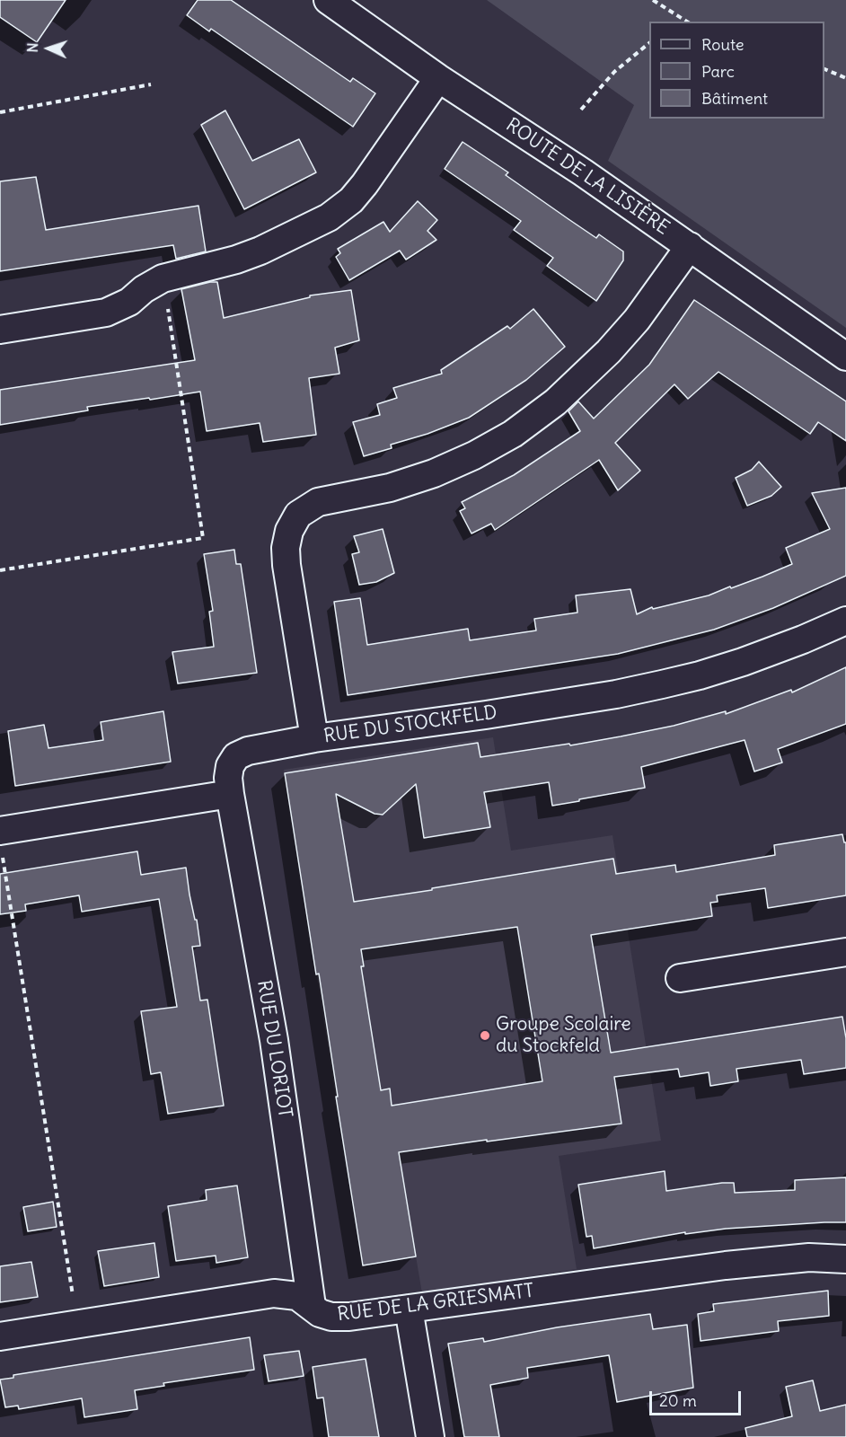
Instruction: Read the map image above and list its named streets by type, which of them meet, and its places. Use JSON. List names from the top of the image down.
{
  "streets": {
    "street": [
      "ROUTE DE LA LISIÈRE",
      "RUE DU STOCKFELD",
      "RUE DU LORIOT",
      "RUE DE LA GRIESMATT"
    ]
  },
  "crossings": [
    ["RUE DU STOCKFELD", "RUE DU LORIOT"],
    ["RUE DU LORIOT", "RUE DE LA GRIESMATT"]
  ],
  "places": ["Groupe Scolaire du Stockfeld"],
  "legend": ["Route", "Parc", "Bâtiment"],
  "scale_bar": "20 m",
  "north": "left"
}
